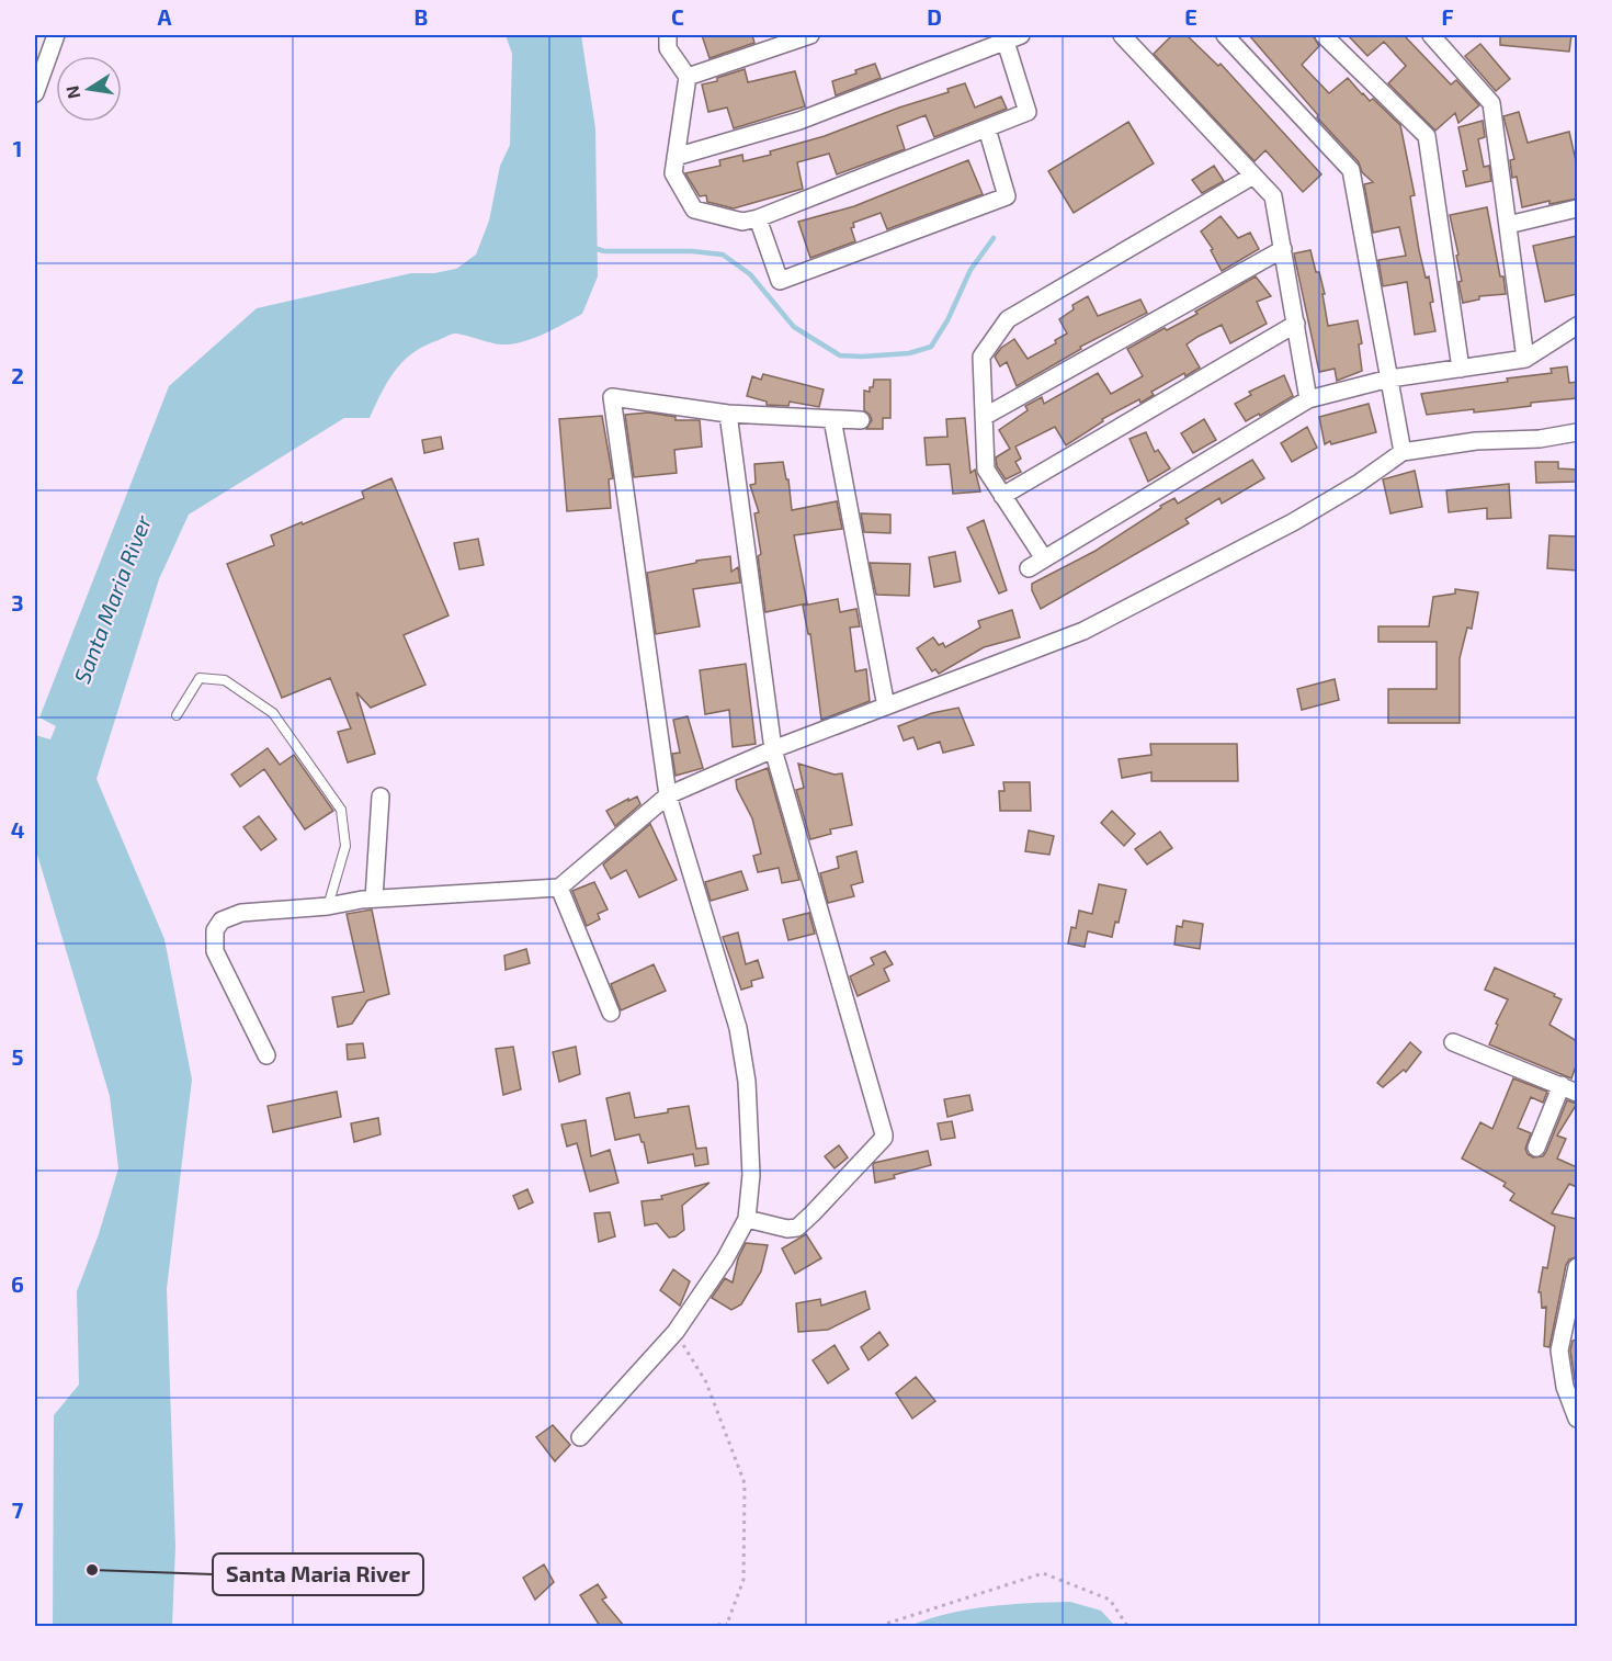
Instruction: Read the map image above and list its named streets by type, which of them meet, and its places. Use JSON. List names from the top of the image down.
{
  "water": ["Santa Maria River"],
  "places": ["Santa Maria River"],
  "north": "left",
  "grid": {
    "columns": [
      "A",
      "B",
      "C",
      "D",
      "E",
      "F"
    ],
    "rows": [
      "1",
      "2",
      "3",
      "4",
      "5",
      "6",
      "7"
    ]
  }
}
